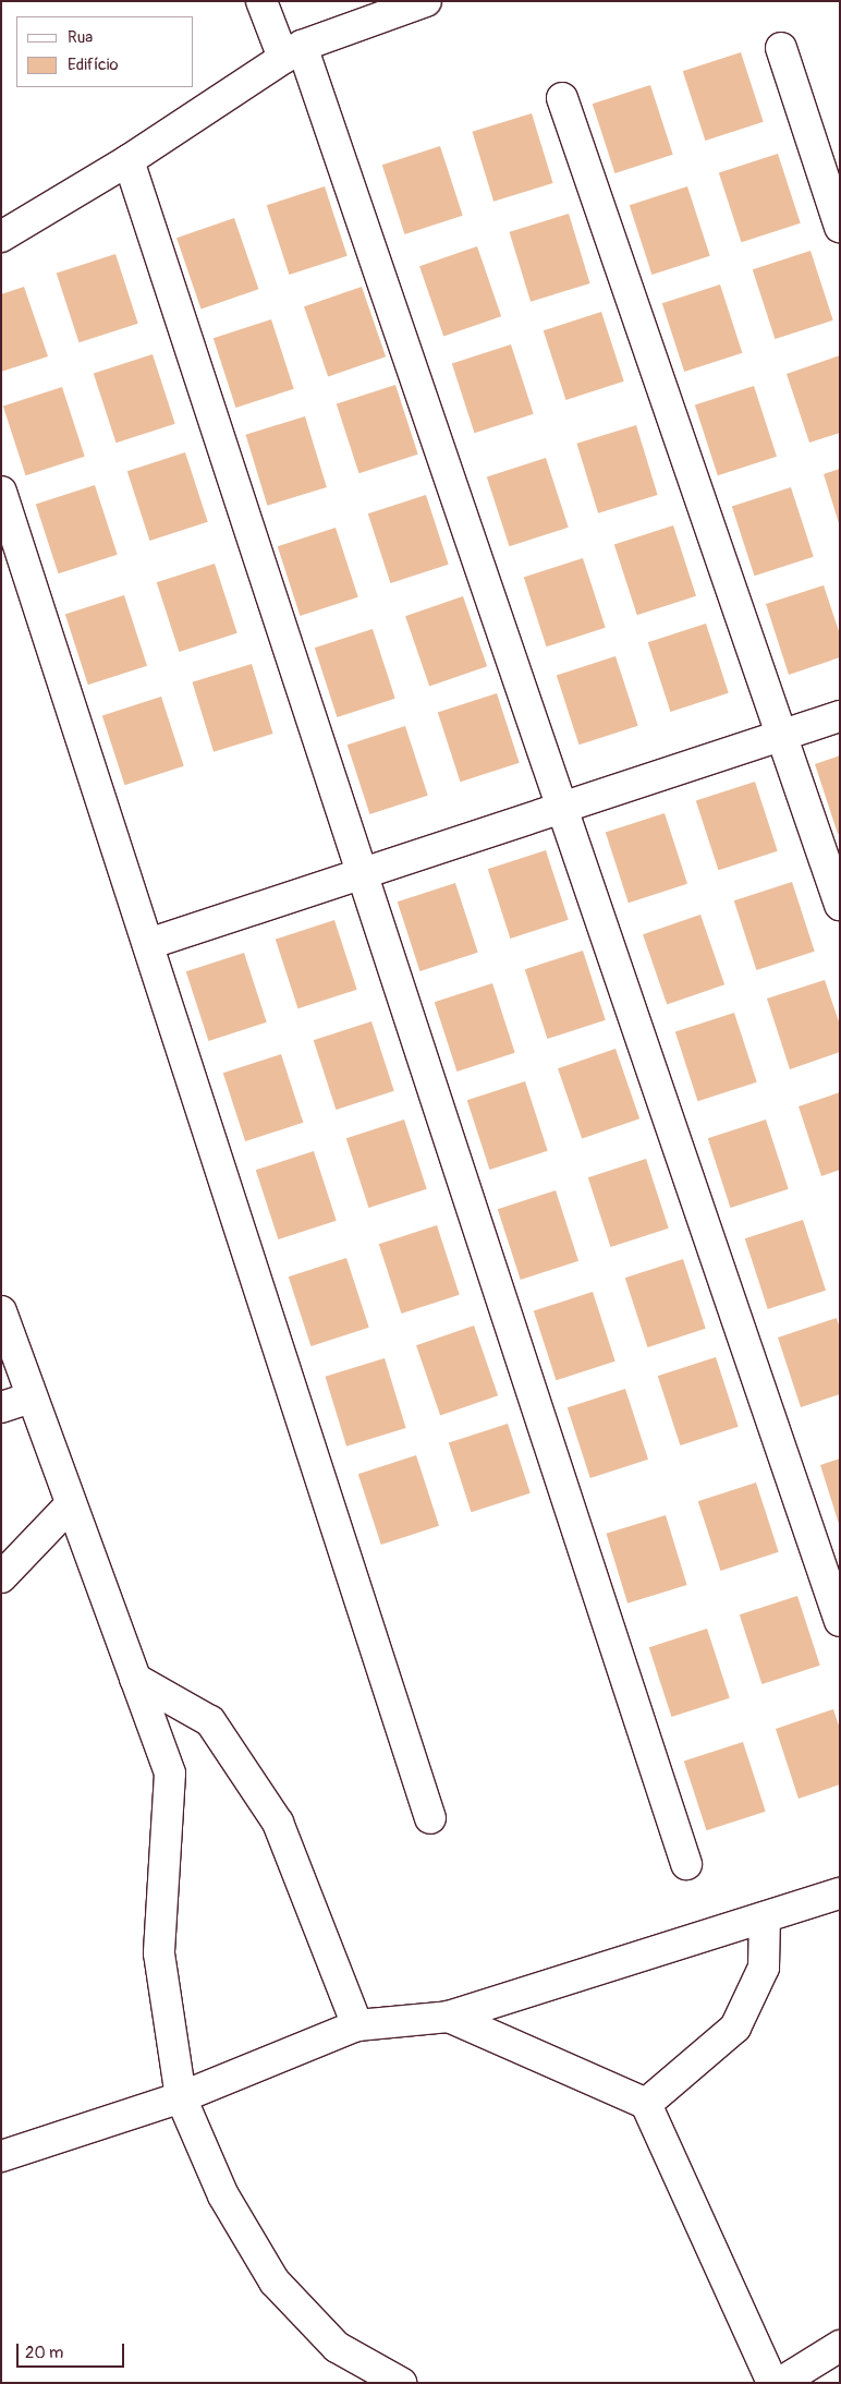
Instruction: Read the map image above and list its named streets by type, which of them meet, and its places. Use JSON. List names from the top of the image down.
{
  "legend": ["Rua", "Edifício"],
  "scale_bar": "20 m"
}
